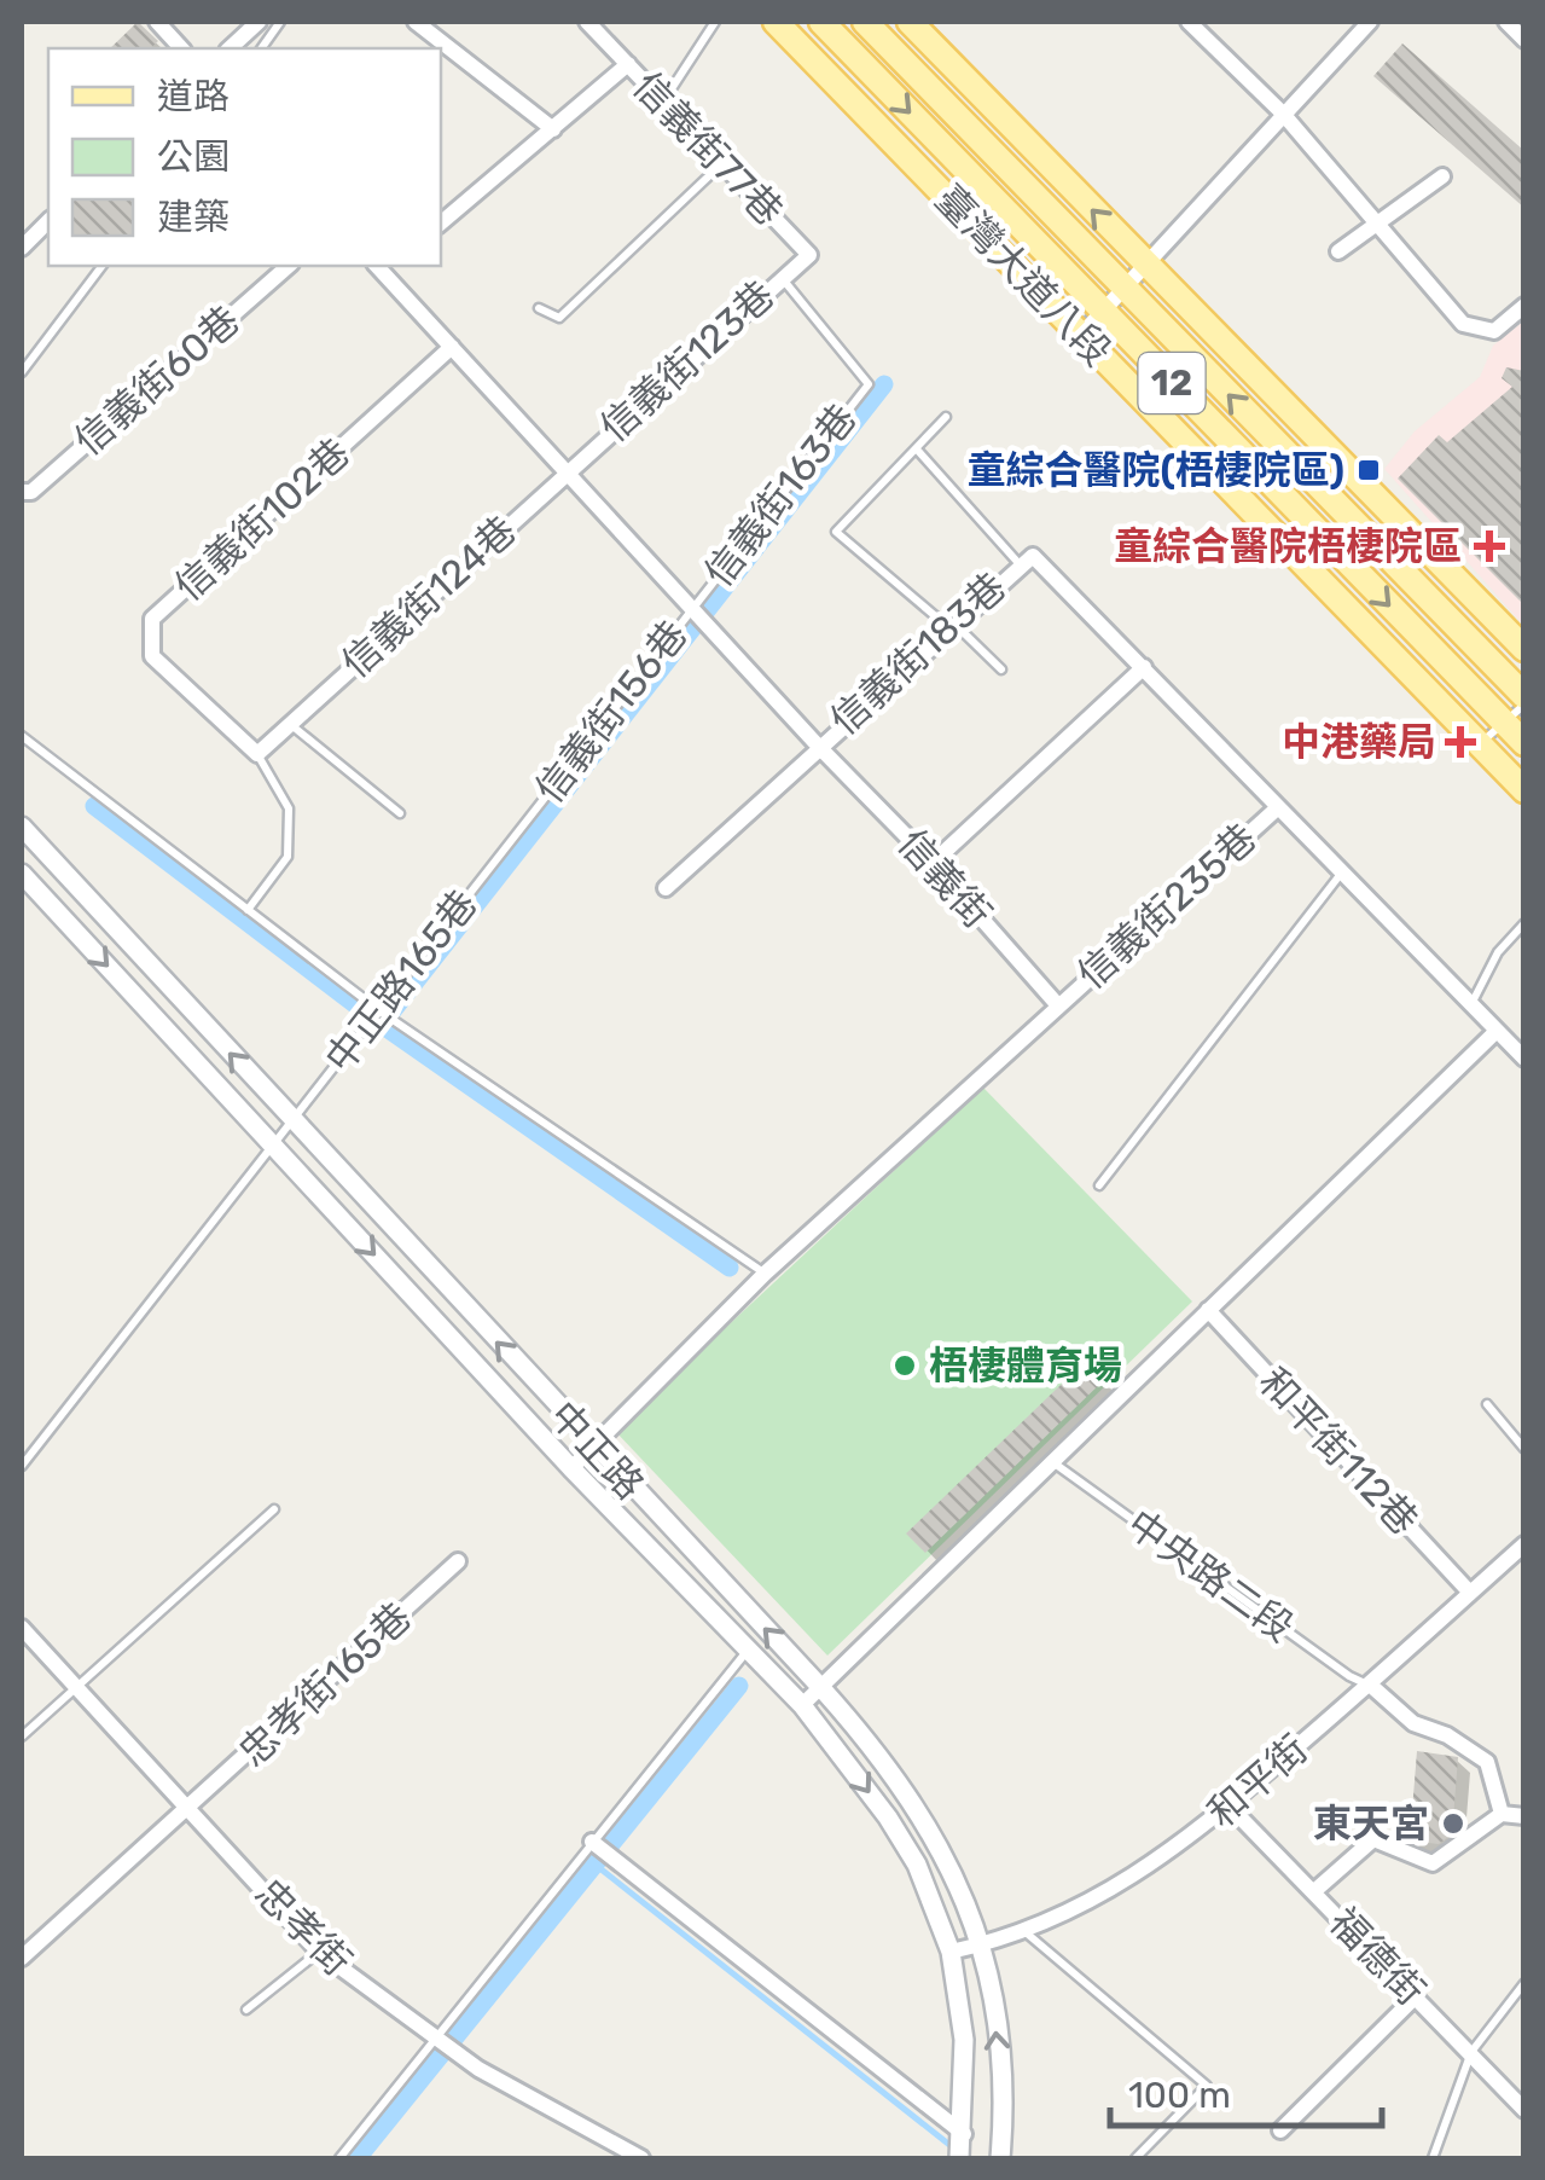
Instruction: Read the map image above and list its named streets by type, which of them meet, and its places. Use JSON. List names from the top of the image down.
{
  "streets": {
    "main road": ["臺灣大道八段", "12"],
    "street": [
      "信義街77巷",
      "信義街123巷",
      "信義街60巷",
      "信義街102巷",
      "信義街124巷",
      "信義街183巷",
      "信義街",
      "信義街235巷",
      "中正路",
      "和平街112巷",
      "忠孝街165巷",
      "和平街",
      "忠孝街",
      "福德街"
    ],
    "lane": [
      "信義街163巷",
      "信義街156巷",
      "中正路165巷",
      "中央路二段"
    ]
  },
  "crossings": [
    ["信義街77巷", "信義街123巷"],
    ["信義街123巷", "信義街163巷"],
    ["信義街123巷", "信義街124巷"],
    ["信義街123巷", "信義街"],
    ["信義街163巷", "信義街156巷"],
    ["信義街163巷", "信義街"],
    ["信義街102巷", "信義街124巷"],
    ["信義街102巷", "信義街"],
    ["信義街124巷", "信義街"],
    ["信義街183巷", "信義街"],
    ["信義街156巷", "信義街"],
    ["信義街156巷", "中正路165巷"],
    ["信義街", "信義街235巷"],
    ["中正路165巷", "中正路"],
    ["中正路", "和平街"],
    ["和平街112巷", "和平街"],
    ["中央路二段", "和平街"],
    ["忠孝街165巷", "忠孝街"],
    ["和平街", "福德街"]
  ],
  "places": {
    "transit": ["童綜合醫院(梧棲院區)"],
    "health": ["童綜合醫院梧棲院區", "中港藥局"],
    "other": ["梧棲體育場", "東天宮"]
  },
  "legend": ["道路", "公園", "建築"],
  "scale_bar": "100 m"
}
